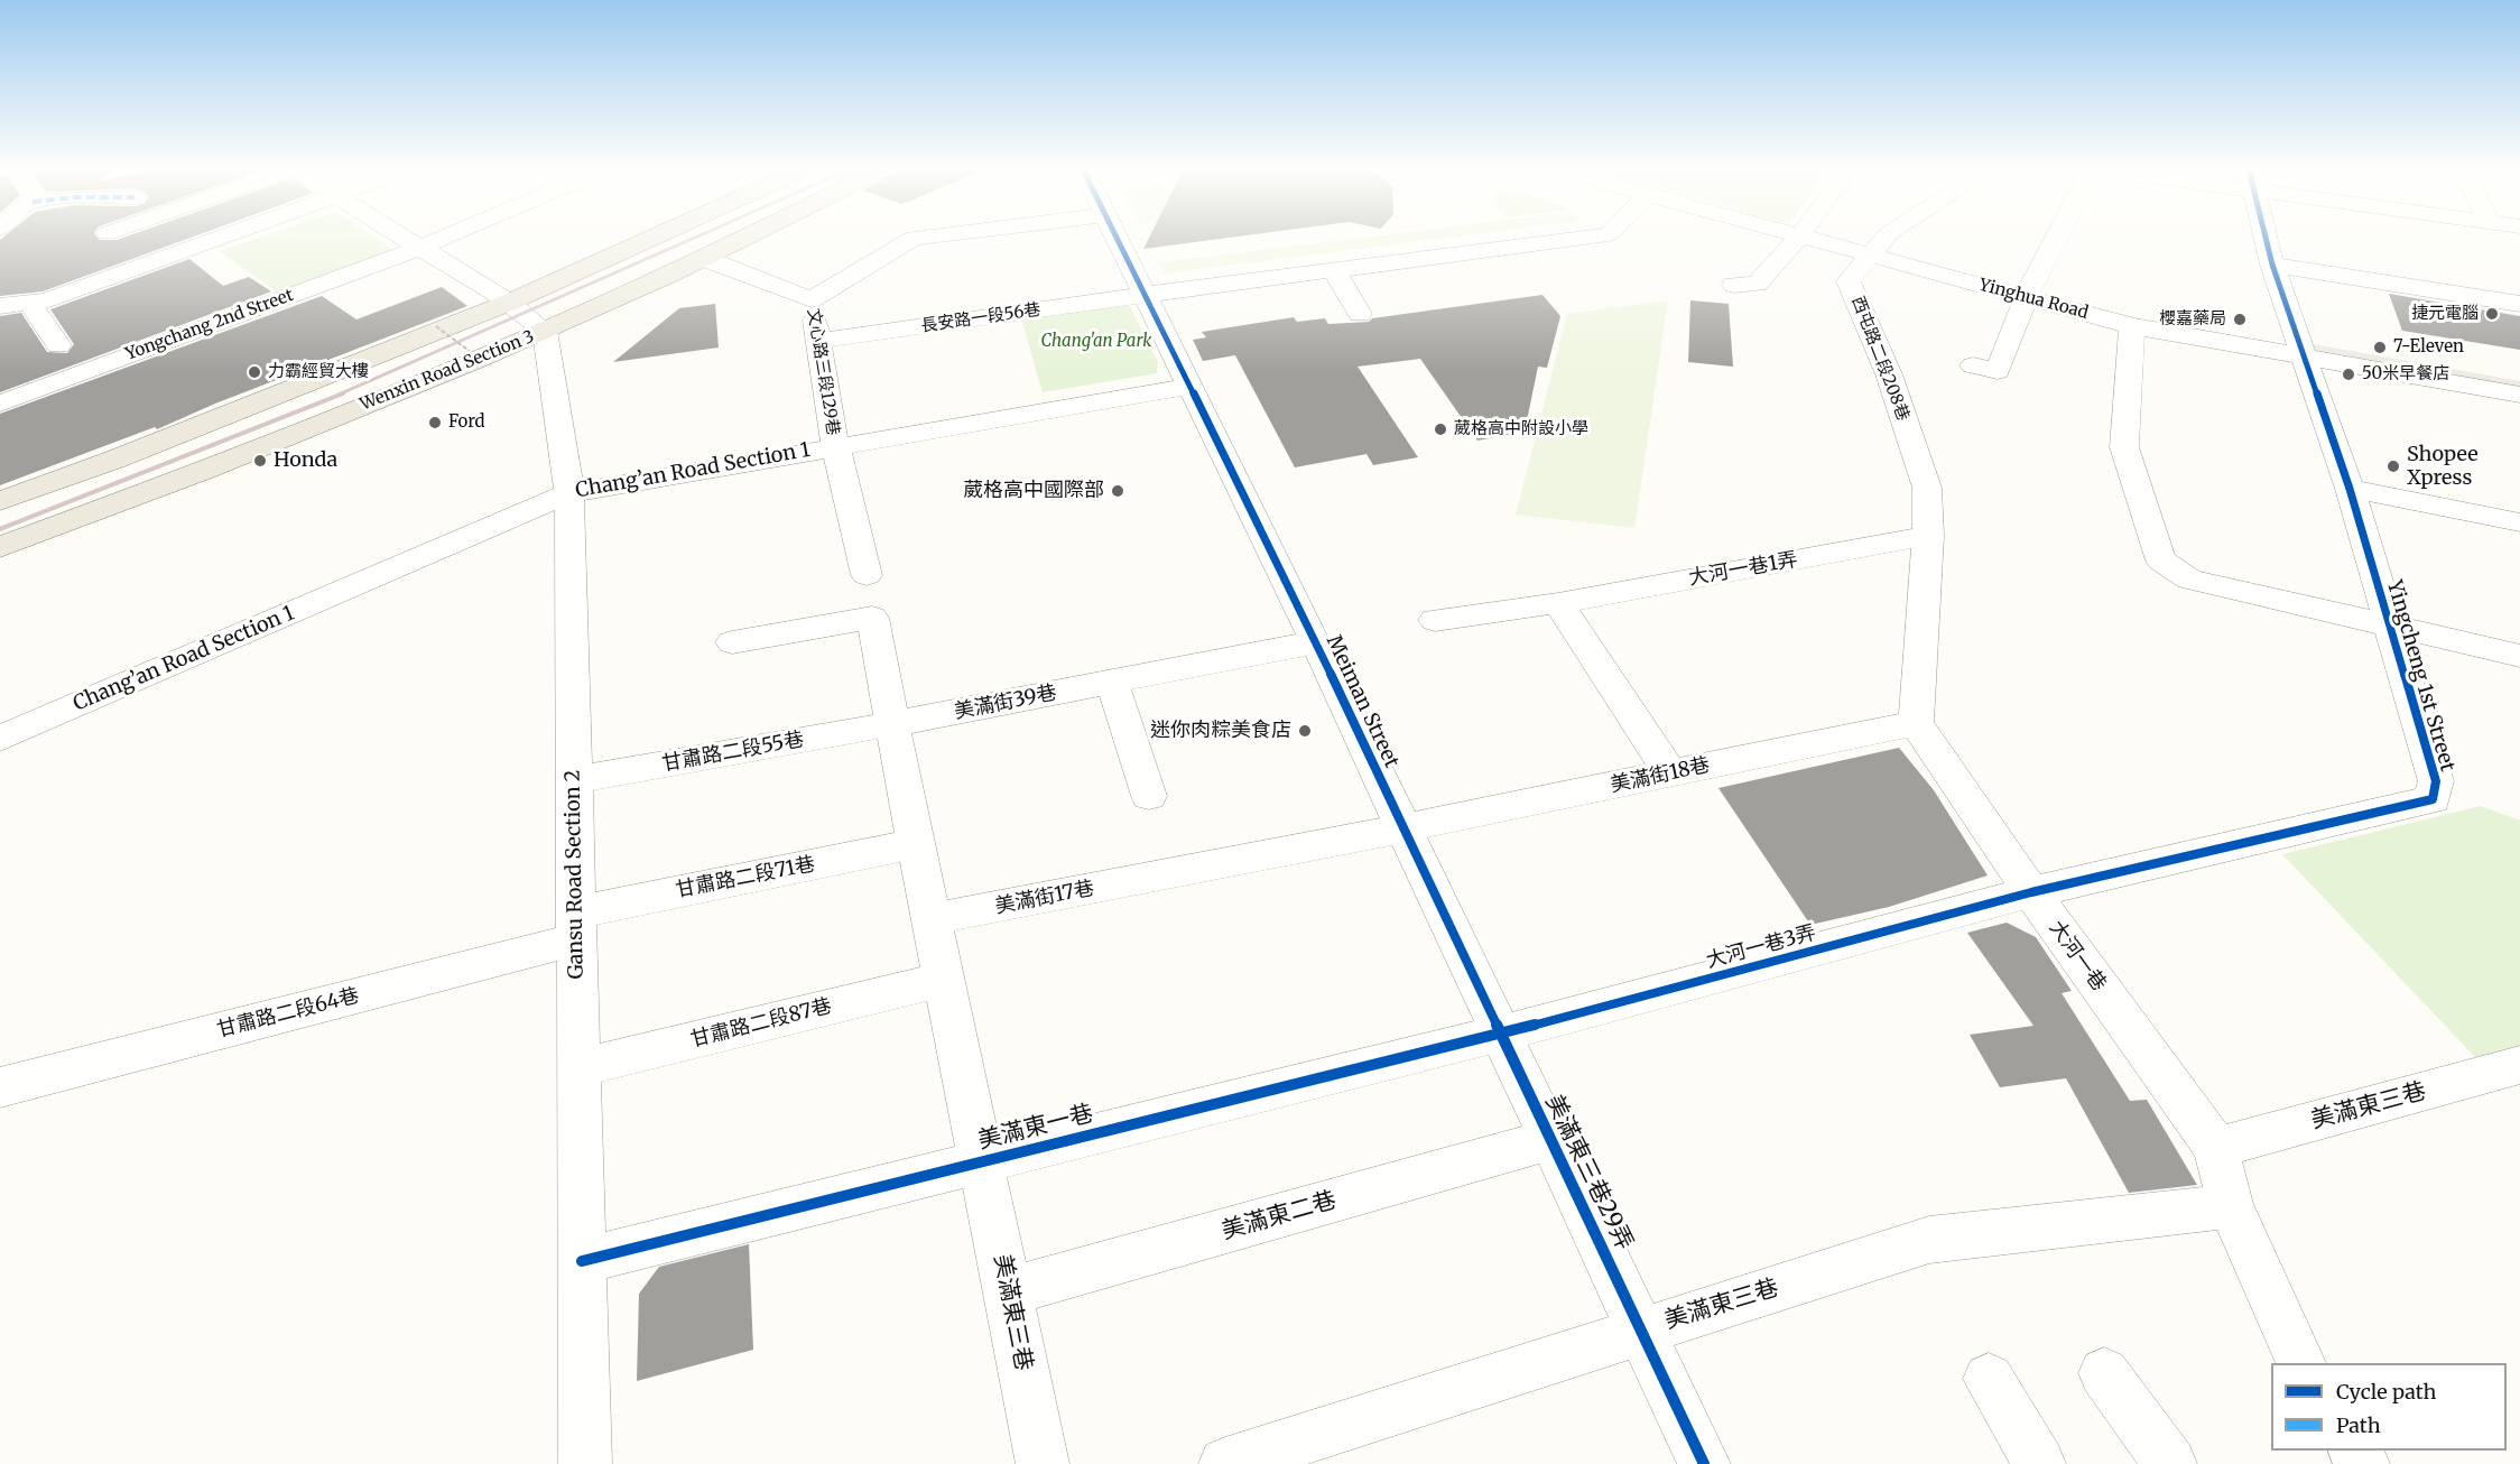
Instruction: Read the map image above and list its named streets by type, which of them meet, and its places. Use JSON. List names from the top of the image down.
{
  "streets": {
    "main road": ["Wenxin Road Section 3"],
    "street": [
      "Yinghua Road",
      "長安路一段56巷",
      "Yongchang 2nd Street",
      "西屯路二段208巷",
      "文心路三段129巷",
      "Chang’an Road Section 1",
      "大河一巷1弄",
      "Yingcheng 1st Street",
      "Meiman Street",
      "美滿街39巷",
      "甘肅路二段55巷",
      "美滿街18巷",
      "Gansu Road Section 2",
      "甘肅路二段71巷",
      "美滿街17巷",
      "大河一巷3弄",
      "大河一巷",
      "甘肅路二段64巷",
      "甘肅路二段87巷",
      "美滿東三巷",
      "美滿東一巷",
      "美滿東三巷29弄",
      "美滿東二巷"
    ]
  },
  "crossings": [
    ["Yinghua Road", "西屯路二段208巷"],
    ["Yinghua Road", "Yingcheng 1st Street"],
    ["長安路一段56巷", "文心路三段129巷"],
    ["長安路一段56巷", "Meiman Street"],
    ["西屯路二段208巷", "大河一巷1弄"],
    ["Wenxin Road Section 3", "Gansu Road Section 2"],
    ["文心路三段129巷", "Chang’an Road Section 1"],
    ["Chang’an Road Section 1", "Meiman Street"],
    ["Chang’an Road Section 1", "Gansu Road Section 2"],
    ["Yingcheng 1st Street", "大河一巷3弄"],
    ["Yingcheng 1st Street", "大河一巷"],
    ["Meiman Street", "美滿街39巷"],
    ["Meiman Street", "美滿街18巷"],
    ["Meiman Street", "美滿街17巷"],
    ["Meiman Street", "大河一巷3弄"],
    ["Meiman Street", "美滿東一巷"],
    ["Meiman Street", "美滿東三巷29弄"],
    ["美滿街39巷", "甘肅路二段55巷"],
    ["甘肅路二段55巷", "Gansu Road Section 2"],
    ["美滿街18巷", "美滿街17巷"],
    ["美滿街18巷", "大河一巷"],
    ["Gansu Road Section 2", "甘肅路二段71巷"],
    ["Gansu Road Section 2", "甘肅路二段64巷"],
    ["Gansu Road Section 2", "甘肅路二段87巷"],
    ["Gansu Road Section 2", "美滿東一巷"],
    ["甘肅路二段71巷", "甘肅路二段64巷"],
    ["大河一巷3弄", "大河一巷"],
    ["大河一巷3弄", "美滿東一巷"],
    ["大河一巷3弄", "美滿東三巷29弄"],
    ["大河一巷", "美滿東三巷"],
    ["美滿東三巷", "美滿東一巷"],
    ["美滿東三巷", "美滿東三巷29弄"],
    ["美滿東三巷", "美滿東二巷"],
    ["美滿東一巷", "美滿東三巷29弄"],
    ["美滿東三巷29弄", "美滿東二巷"]
  ],
  "parks": ["Chang'an Park"],
  "places": [
    "捷元電腦",
    "櫻嘉藥局",
    "7-Eleven",
    "力霸經貿大樓",
    "50米早餐店",
    "Ford",
    "葳格高中附設小學",
    "Honda",
    "Shopee Xpress",
    "葳格高中國際部",
    "迷你肉粽美食店"
  ],
  "legend": ["Cycle path", "Path"]
}
